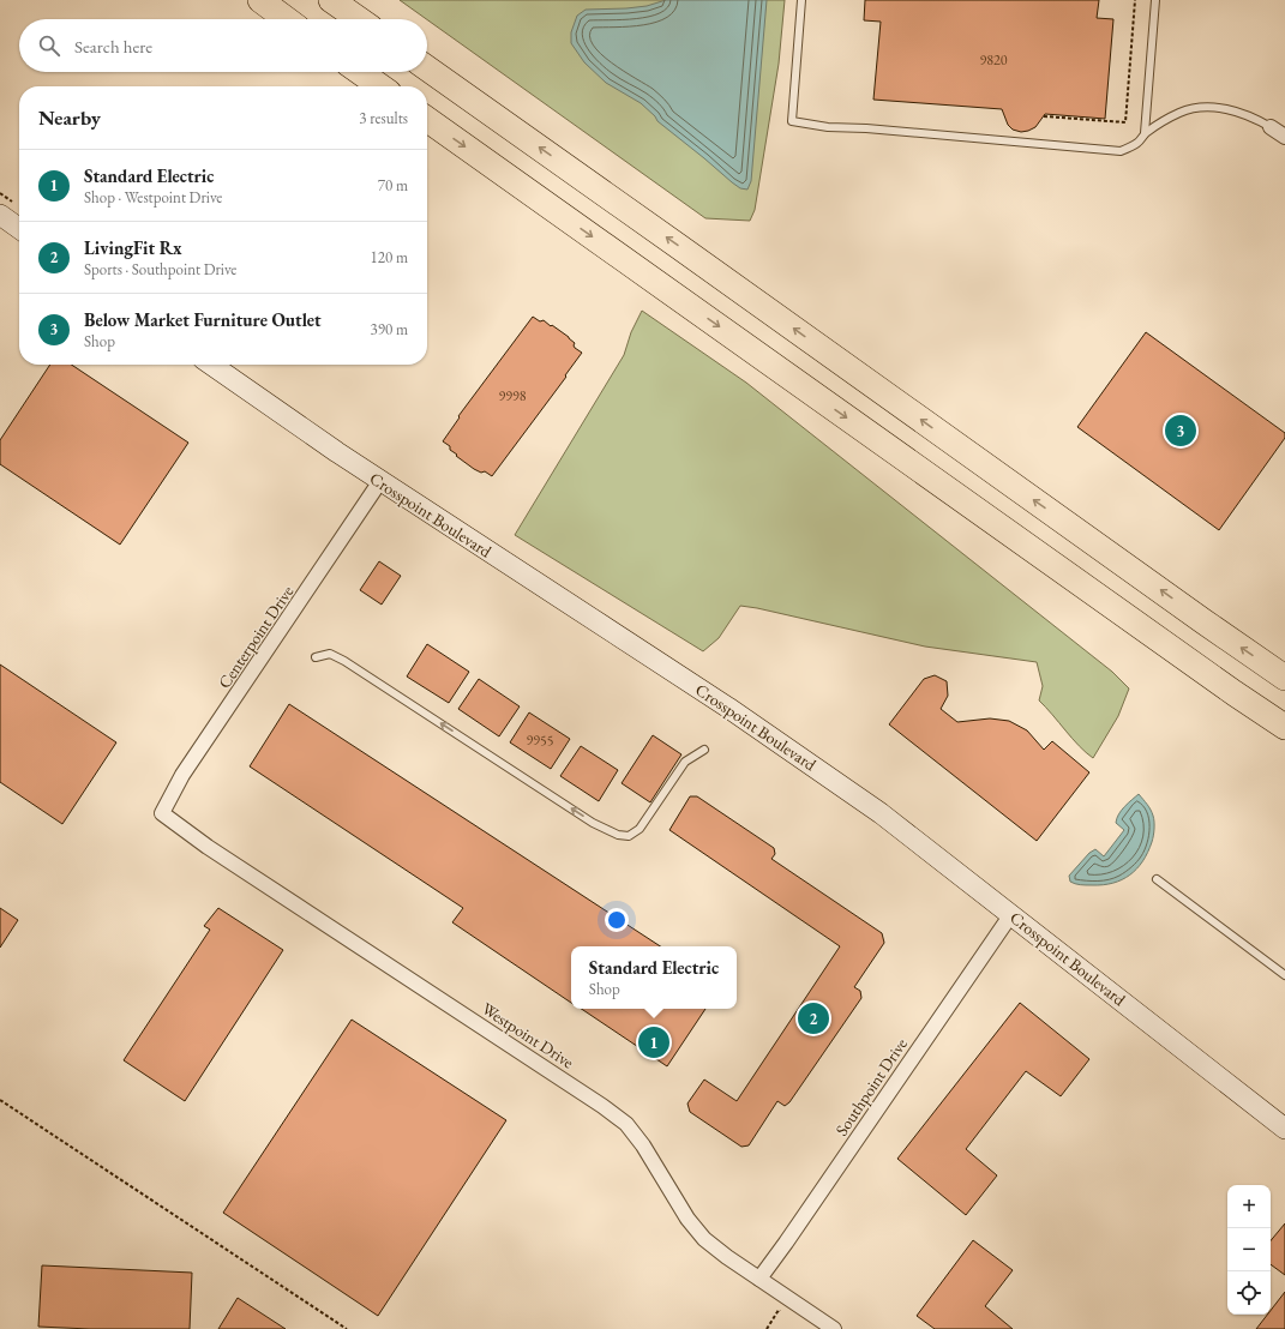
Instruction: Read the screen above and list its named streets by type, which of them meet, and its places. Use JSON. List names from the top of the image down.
{
  "streets": {
    "street": [
      "Crosspoint Boulevard",
      "Centerpoint Drive",
      "Westpoint Drive",
      "Southpoint Drive"
    ]
  },
  "crossings": [
    ["Crosspoint Boulevard", "Centerpoint Drive"],
    ["Crosspoint Boulevard", "Southpoint Drive"],
    ["Centerpoint Drive", "Westpoint Drive"],
    ["Westpoint Drive", "Southpoint Drive"]
  ],
  "house_numbers": ["9820", "9998", "9955"],
  "page": {
    "search": "Search here",
    "heading": ["Nearby", "3 results"],
    "list": [
      {
        "mark": "1",
        "name": "Standard Electric",
        "note": "Shop · Westpoint Drive",
        "value": "70 m"
      },
      {
        "mark": "2",
        "name": "LivingFit Rx",
        "note": "Sports · Southpoint Drive",
        "value": "120 m"
      },
      {
        "mark": "3",
        "name": "Below Market Furniture Outlet",
        "note": "Shop",
        "value": "390 m"
      }
    ],
    "pins": ["3", "2", "1"],
    "popup": ["Standard Electric", "Shop"],
    "map_buttons": ["+", "−"]
  }
}
